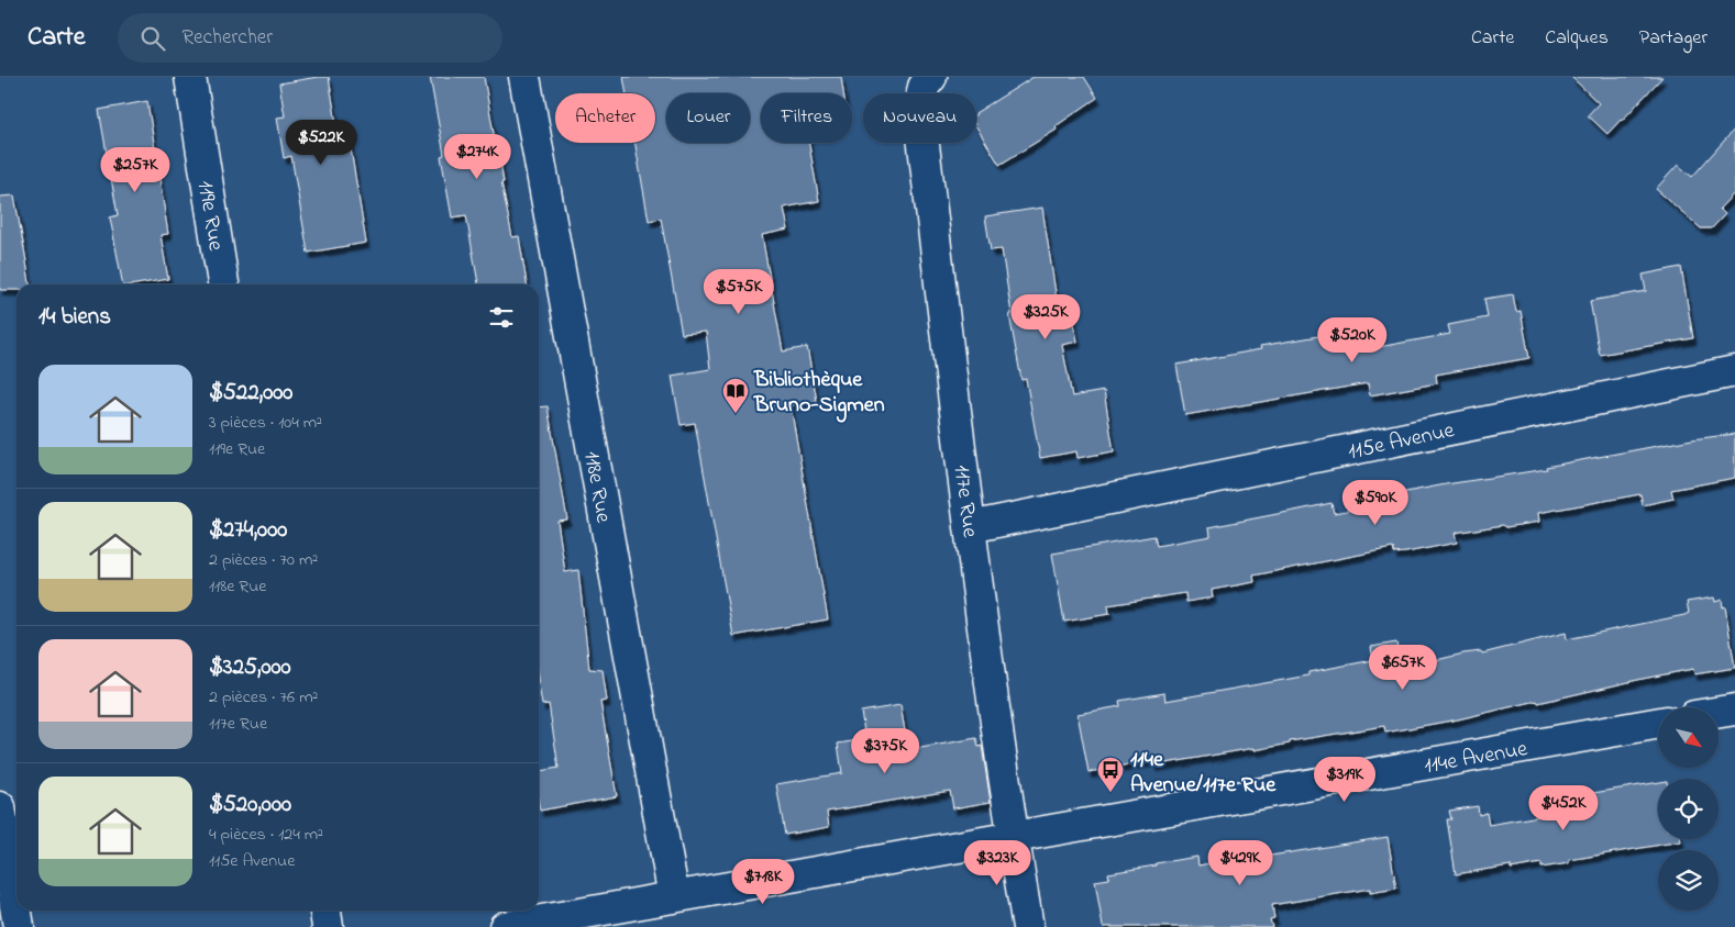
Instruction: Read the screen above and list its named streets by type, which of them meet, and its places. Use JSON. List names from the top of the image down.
{
  "streets": {
    "street": [
      "119e Rue",
      "115e Avenue",
      "118e Rue",
      "117e Rue",
      "114e Avenue"
    ]
  },
  "crossings": [
    ["115e Avenue", "117e Rue"],
    ["118e Rue", "114e Avenue"],
    ["117e Rue", "114e Avenue"]
  ],
  "places": {
    "library": ["Bibliothèque Bruno-Sigmen"],
    "bus stop": ["114e Avenue/117e Rue"]
  },
  "north": "bottom right",
  "page": {
    "header": "Carte",
    "search": "Rechercher",
    "nav": ["Carte", "Calques", "Partager"],
    "chip": [
      "Acheter",
      "Louer",
      "Filtres",
      "Nouveau"
    ],
    "price": [
      "$522K",
      "$274K",
      "$257K",
      "$575K",
      "$325K",
      "$520K",
      "$590K",
      "$657K",
      "$375K",
      "$319K",
      "$452K",
      "$323K",
      "$429K",
      "$718K"
    ],
    "heading": "14 biens",
    "list": [
      {
        "name": "$522,000",
        "note": "3 pièces · 104 m² · 119e Rue"
      },
      {
        "name": "$274,000",
        "note": "2 pièces · 70 m² · 118e Rue"
      },
      {
        "name": "$325,000",
        "note": "2 pièces · 76 m² · 117e Rue"
      },
      {
        "name": "$520,000",
        "note": "4 pièces · 124 m² · 115e Avenue"
      }
    ]
  }
}
